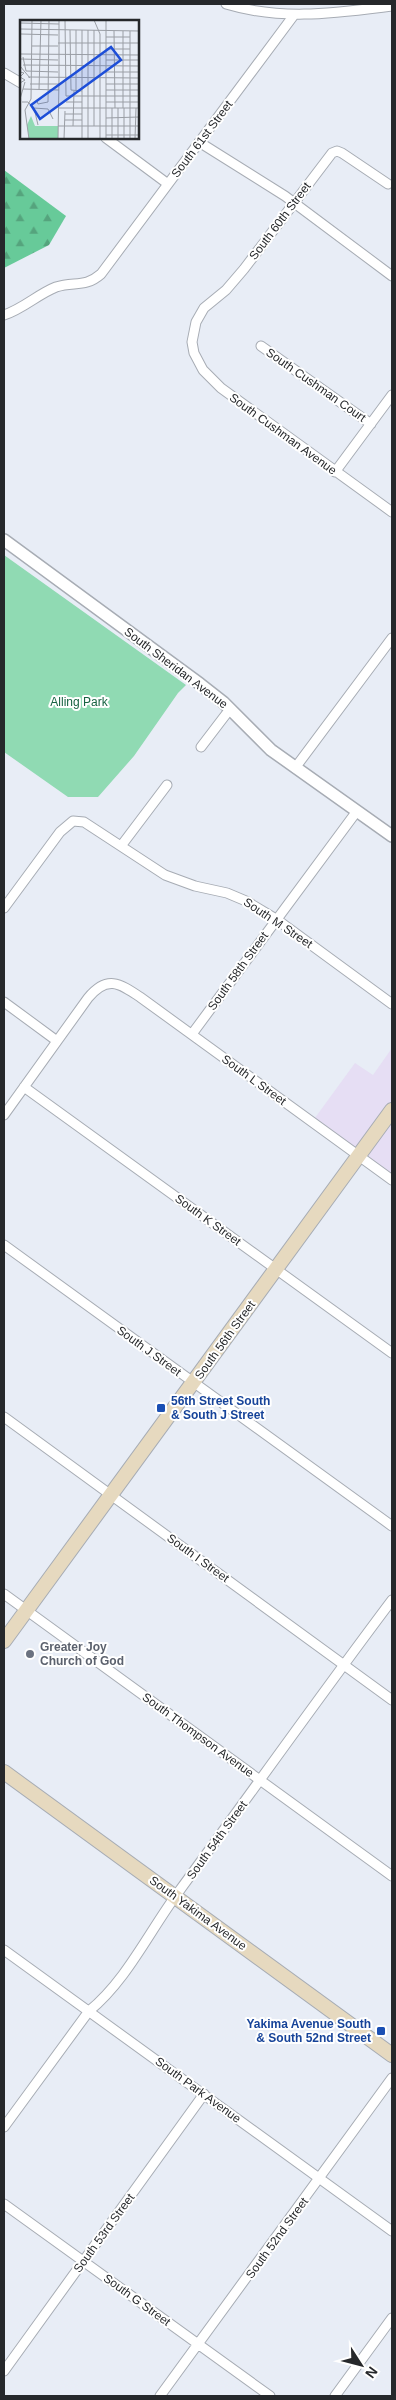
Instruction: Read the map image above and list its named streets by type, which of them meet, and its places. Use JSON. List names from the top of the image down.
{
  "streets": {
    "main road": ["South 56th Street", "South Yakima Avenue"],
    "street": [
      "South 61st Street",
      "South 60th Street",
      "South Cushman Court",
      "South Cushman Avenue",
      "South Sheridan Avenue",
      "South M Street",
      "South 58th Street",
      "South L Street",
      "South K Street",
      "South J Street",
      "South I Street",
      "South Thompson Avenue",
      "South 54th Street",
      "South Park Avenue",
      "South 53rd Street",
      "South 52nd Street",
      "South G Street"
    ]
  },
  "crossings": [
    ["South 60th Street", "South Cushman Avenue"],
    ["South Sheridan Avenue", "South 58th Street"],
    ["South M Street", "South 58th Street"],
    ["South 58th Street", "South L Street"],
    ["South L Street", "South 56th Street"],
    ["South K Street", "South 56th Street"],
    ["South 56th Street", "South J Street"],
    ["South 56th Street", "South I Street"],
    ["South 56th Street", "South Thompson Avenue"],
    ["South I Street", "South 54th Street"],
    ["South Thompson Avenue", "South 54th Street"],
    ["South 54th Street", "South Yakima Avenue"],
    ["South 54th Street", "South Park Avenue"],
    ["South Park Avenue", "South 53rd Street"],
    ["South Park Avenue", "South 52nd Street"],
    ["South 53rd Street", "South G Street"],
    ["South 52nd Street", "South G Street"]
  ],
  "parks": ["Alling Park"],
  "places": {
    "transit": ["56th Street South & South J Street", "Yakima Avenue South & South 52nd Street"],
    "other": ["Greater Joy Church of God"]
  },
  "north": "bottom right"
}
